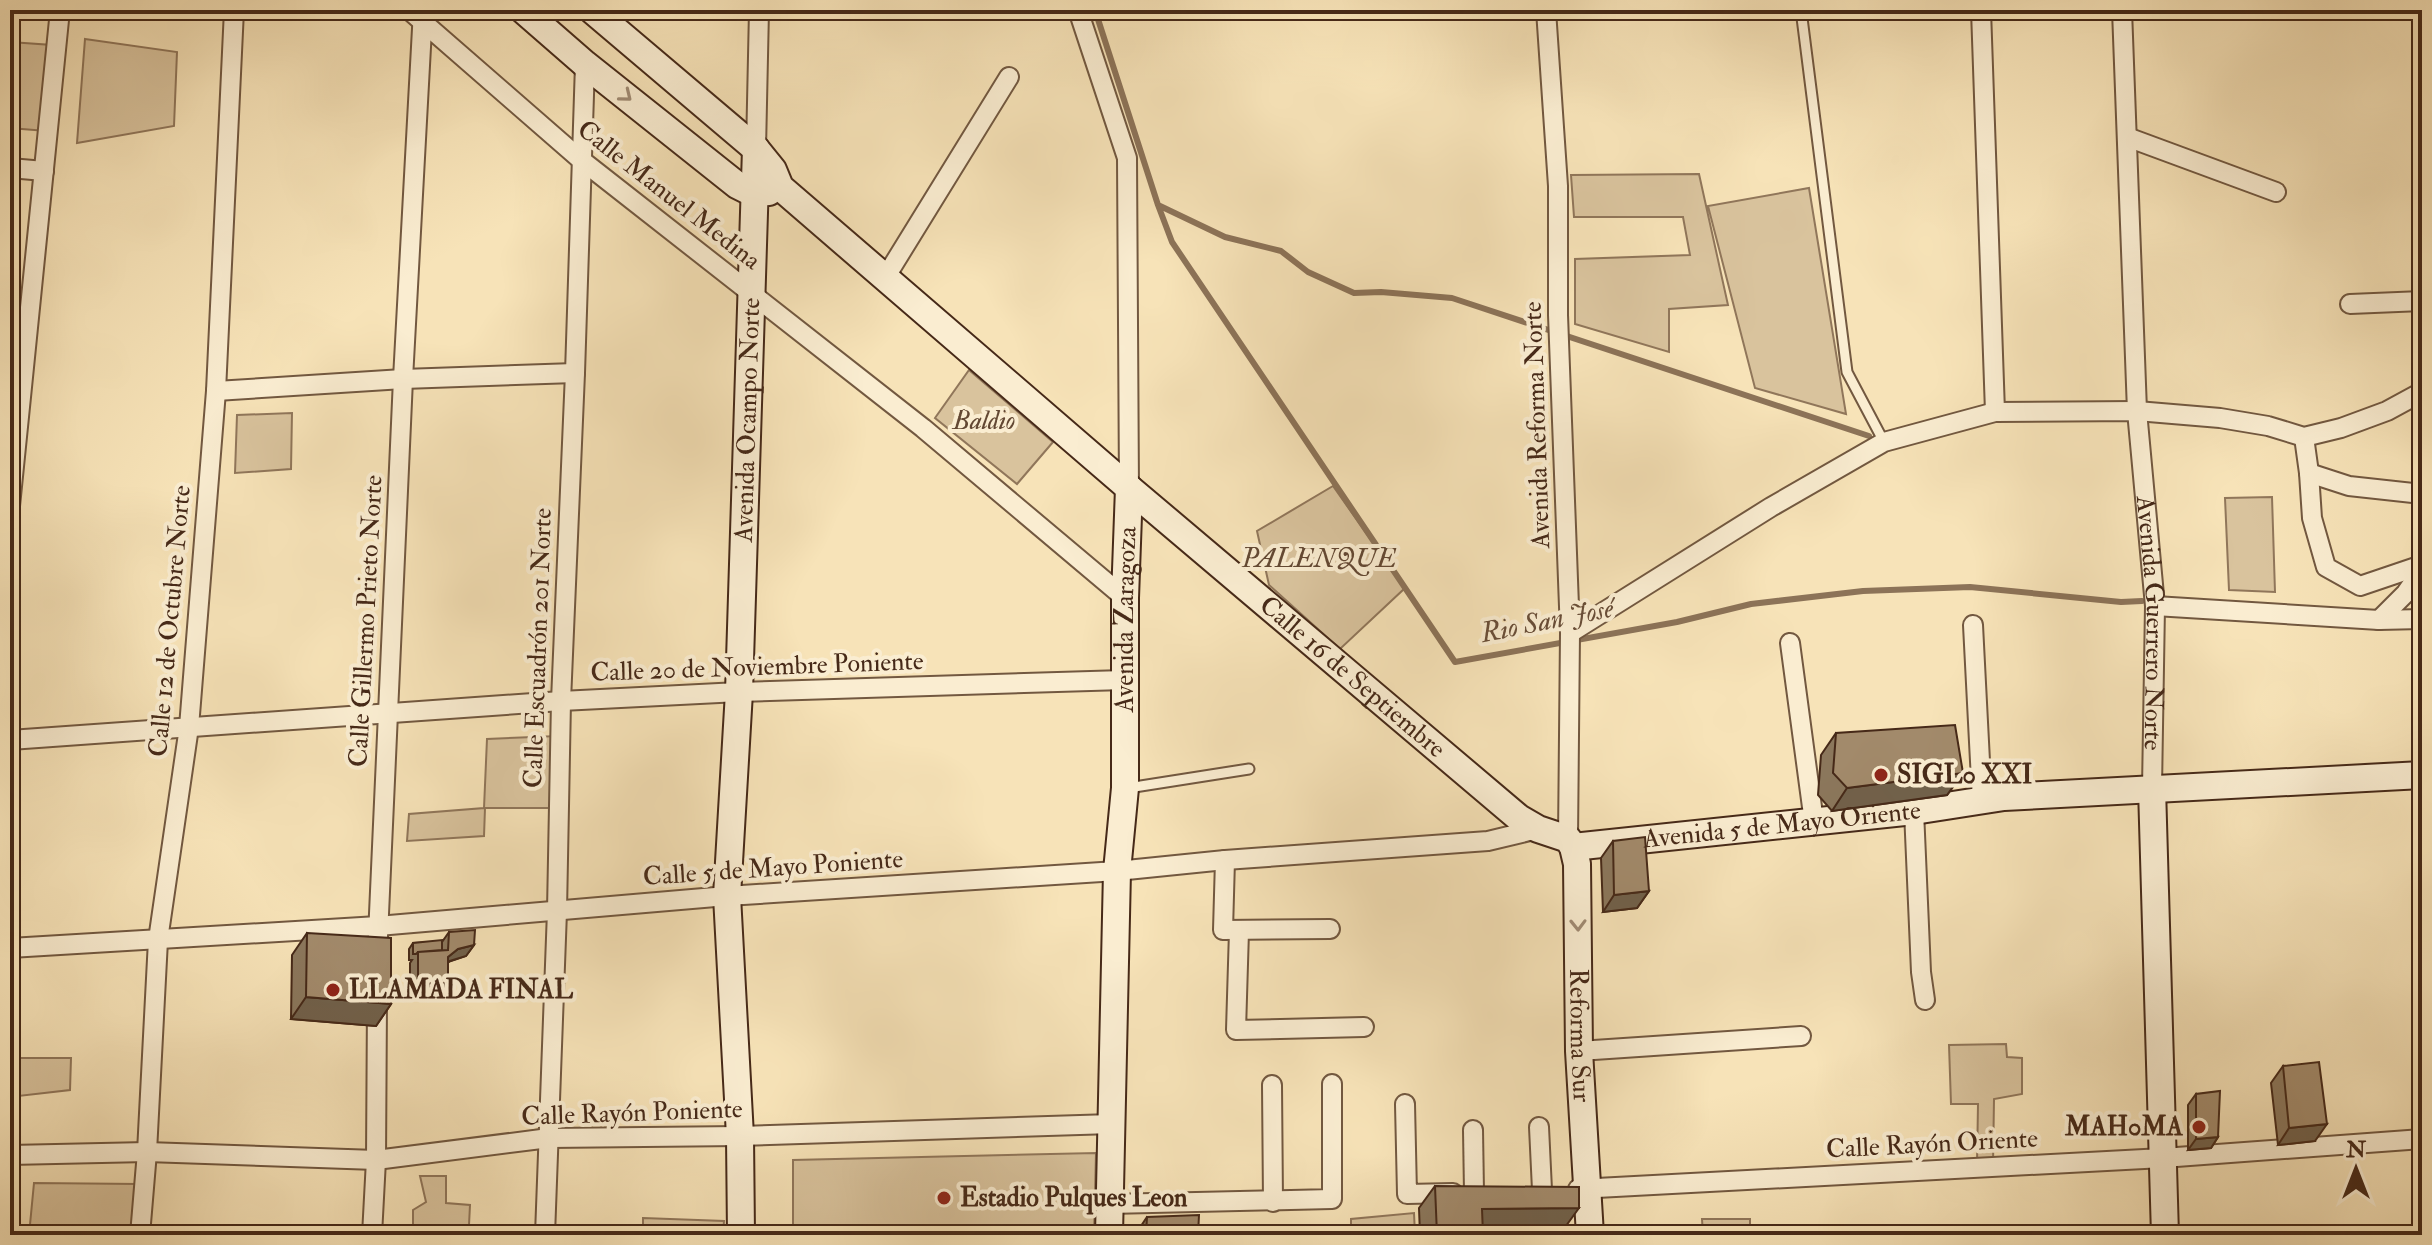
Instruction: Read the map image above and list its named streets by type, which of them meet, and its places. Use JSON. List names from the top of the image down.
{
  "streets": {
    "main road": [
      "Avenida Ocampo Norte",
      "Avenida Zaragoza",
      "Avenida Guerrero Norte",
      "Calle 16 de Septiembre",
      "Avenida 5 de Mayo Oriente",
      "Reforma Sur"
    ],
    "street": [
      "Calle Manuel Medina",
      "Avenida Reforma Norte",
      "Calle 12 de Octubre Norte",
      "Calle Gillermo Prieto Norte",
      "Calle Escuadrón 201 Norte",
      "Calle 20 de Noviembre Poniente",
      "Calle 5 de Mayo Poniente",
      "Calle Rayón Poniente",
      "Calle Rayón Oriente"
    ]
  },
  "crossings": [
    ["Calle Manuel Medina", "Avenida Ocampo Norte"],
    ["Calle Manuel Medina", "Avenida Zaragoza"],
    ["Calle Manuel Medina", "Calle Gillermo Prieto Norte"],
    ["Calle Manuel Medina", "Calle Escuadrón 201 Norte"],
    ["Avenida Ocampo Norte", "Calle 20 de Noviembre Poniente"],
    ["Avenida Ocampo Norte", "Calle 16 de Septiembre"],
    ["Avenida Reforma Norte", "Calle 16 de Septiembre"],
    ["Avenida Reforma Norte", "Avenida 5 de Mayo Oriente"],
    ["Avenida Reforma Norte", "Reforma Sur"],
    ["Avenida Zaragoza", "Calle 20 de Noviembre Poniente"],
    ["Avenida Zaragoza", "Calle 16 de Septiembre"],
    ["Avenida Zaragoza", "Calle 5 de Mayo Poniente"],
    ["Avenida Zaragoza", "Calle Rayón Poniente"],
    ["Calle 12 de Octubre Norte", "Calle 20 de Noviembre Poniente"],
    ["Calle 12 de Octubre Norte", "Calle 5 de Mayo Poniente"],
    ["Calle 12 de Octubre Norte", "Calle Rayón Poniente"],
    ["Calle Gillermo Prieto Norte", "Calle 20 de Noviembre Poniente"],
    ["Calle Gillermo Prieto Norte", "Calle 5 de Mayo Poniente"],
    ["Avenida Guerrero Norte", "Avenida 5 de Mayo Oriente"],
    ["Avenida Guerrero Norte", "Calle Rayón Oriente"],
    ["Calle Escuadrón 201 Norte", "Calle 20 de Noviembre Poniente"],
    ["Calle Escuadrón 201 Norte", "Calle 5 de Mayo Poniente"],
    ["Calle Escuadrón 201 Norte", "Calle Rayón Poniente"],
    ["Calle 16 de Septiembre", "Avenida 5 de Mayo Oriente"],
    ["Calle 16 de Septiembre", "Calle 5 de Mayo Poniente"],
    ["Calle 16 de Septiembre", "Reforma Sur"],
    ["Avenida 5 de Mayo Oriente", "Reforma Sur"],
    ["Reforma Sur", "Calle Rayón Oriente"]
  ],
  "one_way": ["Reforma Sur"],
  "water": ["Rio San José"],
  "parks": ["Baldio", "PALENQUE"],
  "places": [
    "SIGL0 XXI",
    "LLAMADA FINAL",
    "MAH0MA",
    "Estadio Pulques Leon"
  ],
  "north": "top"
}
